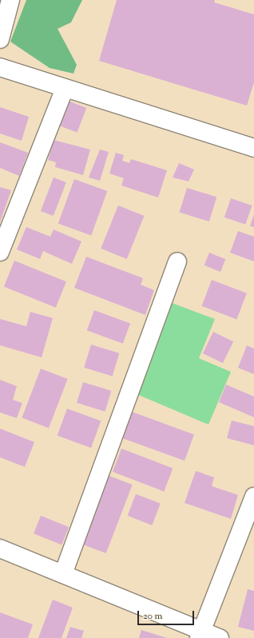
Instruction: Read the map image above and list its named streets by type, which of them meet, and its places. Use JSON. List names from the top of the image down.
{
  "scale_bar": "20 m"
}
